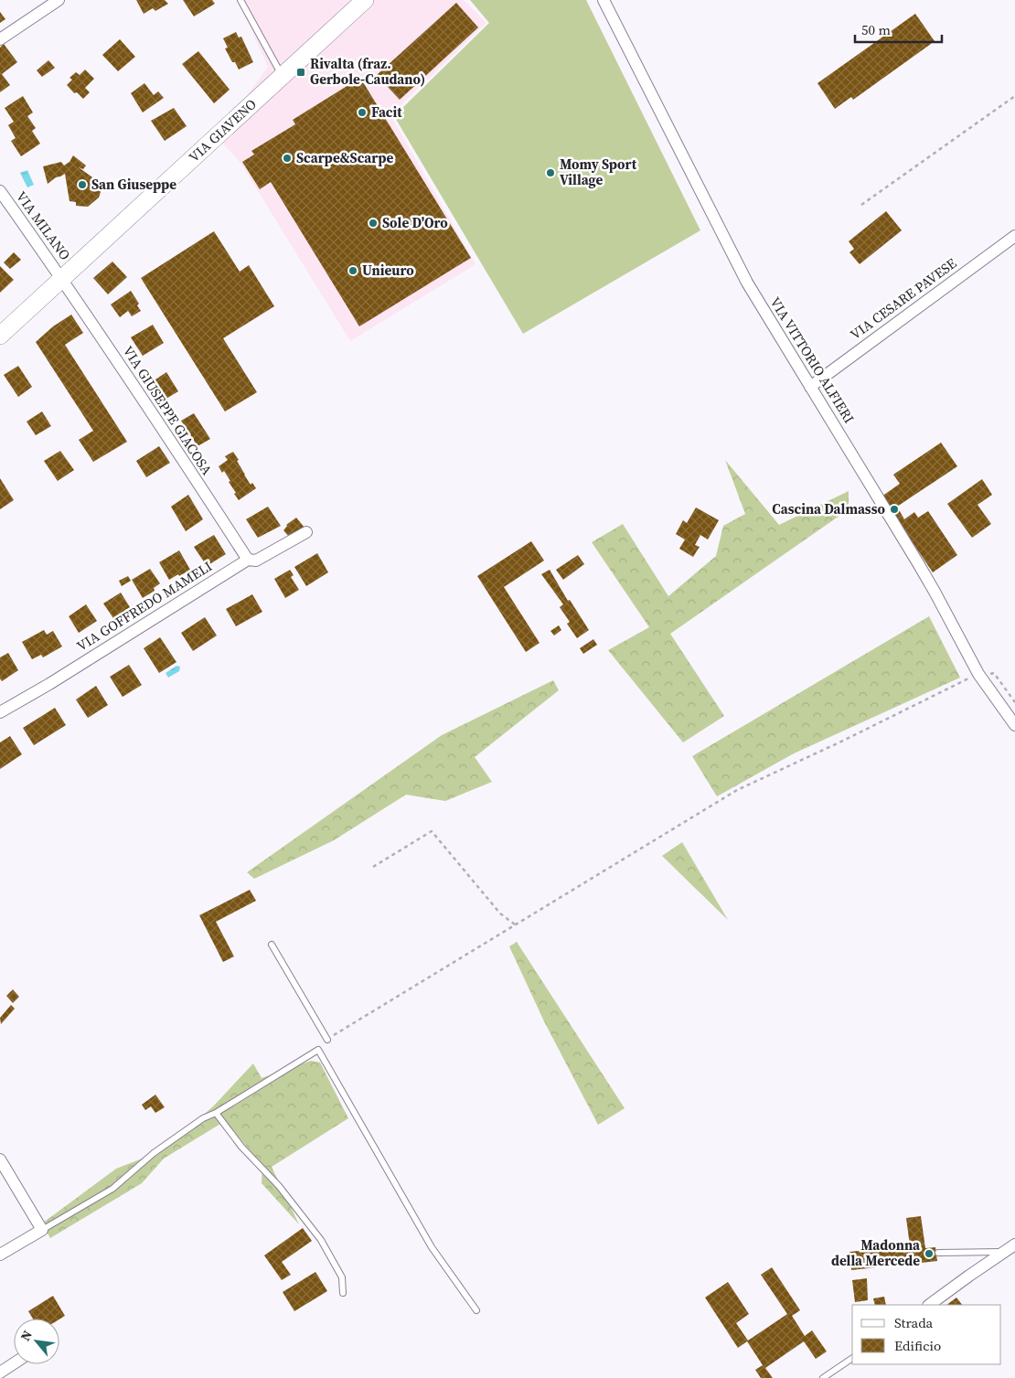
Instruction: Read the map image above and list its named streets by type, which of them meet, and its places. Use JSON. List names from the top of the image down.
{
  "streets": {
    "main road": ["VIA GIAVENO"],
    "street": [
      "VIA MILANO",
      "VIA CESARE PAVESE",
      "VIA VITTORIO ALFIERI",
      "VIA GIUSEPPE GIACOSA",
      "VIA GOFFREDO MAMELI"
    ]
  },
  "crossings": [
    ["VIA GIAVENO", "VIA MILANO"],
    ["VIA GIAVENO", "VIA GIUSEPPE GIACOSA"],
    ["VIA MILANO", "VIA GIUSEPPE GIACOSA"],
    ["VIA CESARE PAVESE", "VIA VITTORIO ALFIERI"],
    ["VIA GIUSEPPE GIACOSA", "VIA GOFFREDO MAMELI"]
  ],
  "places": {
    "transit": ["Rivalta (fraz. Gerbole-Caudano)"],
    "other": [
      "Facit",
      "Scarpe&Scarpe",
      "Momy Sport Village",
      "San Giuseppe",
      "Sole D'Oro",
      "Unieuro",
      "Cascina Dalmasso",
      "Madonna della Mercede"
    ]
  },
  "legend": ["Strada", "Edificio"],
  "scale_bar": "50 m",
  "north": "top left"
}
